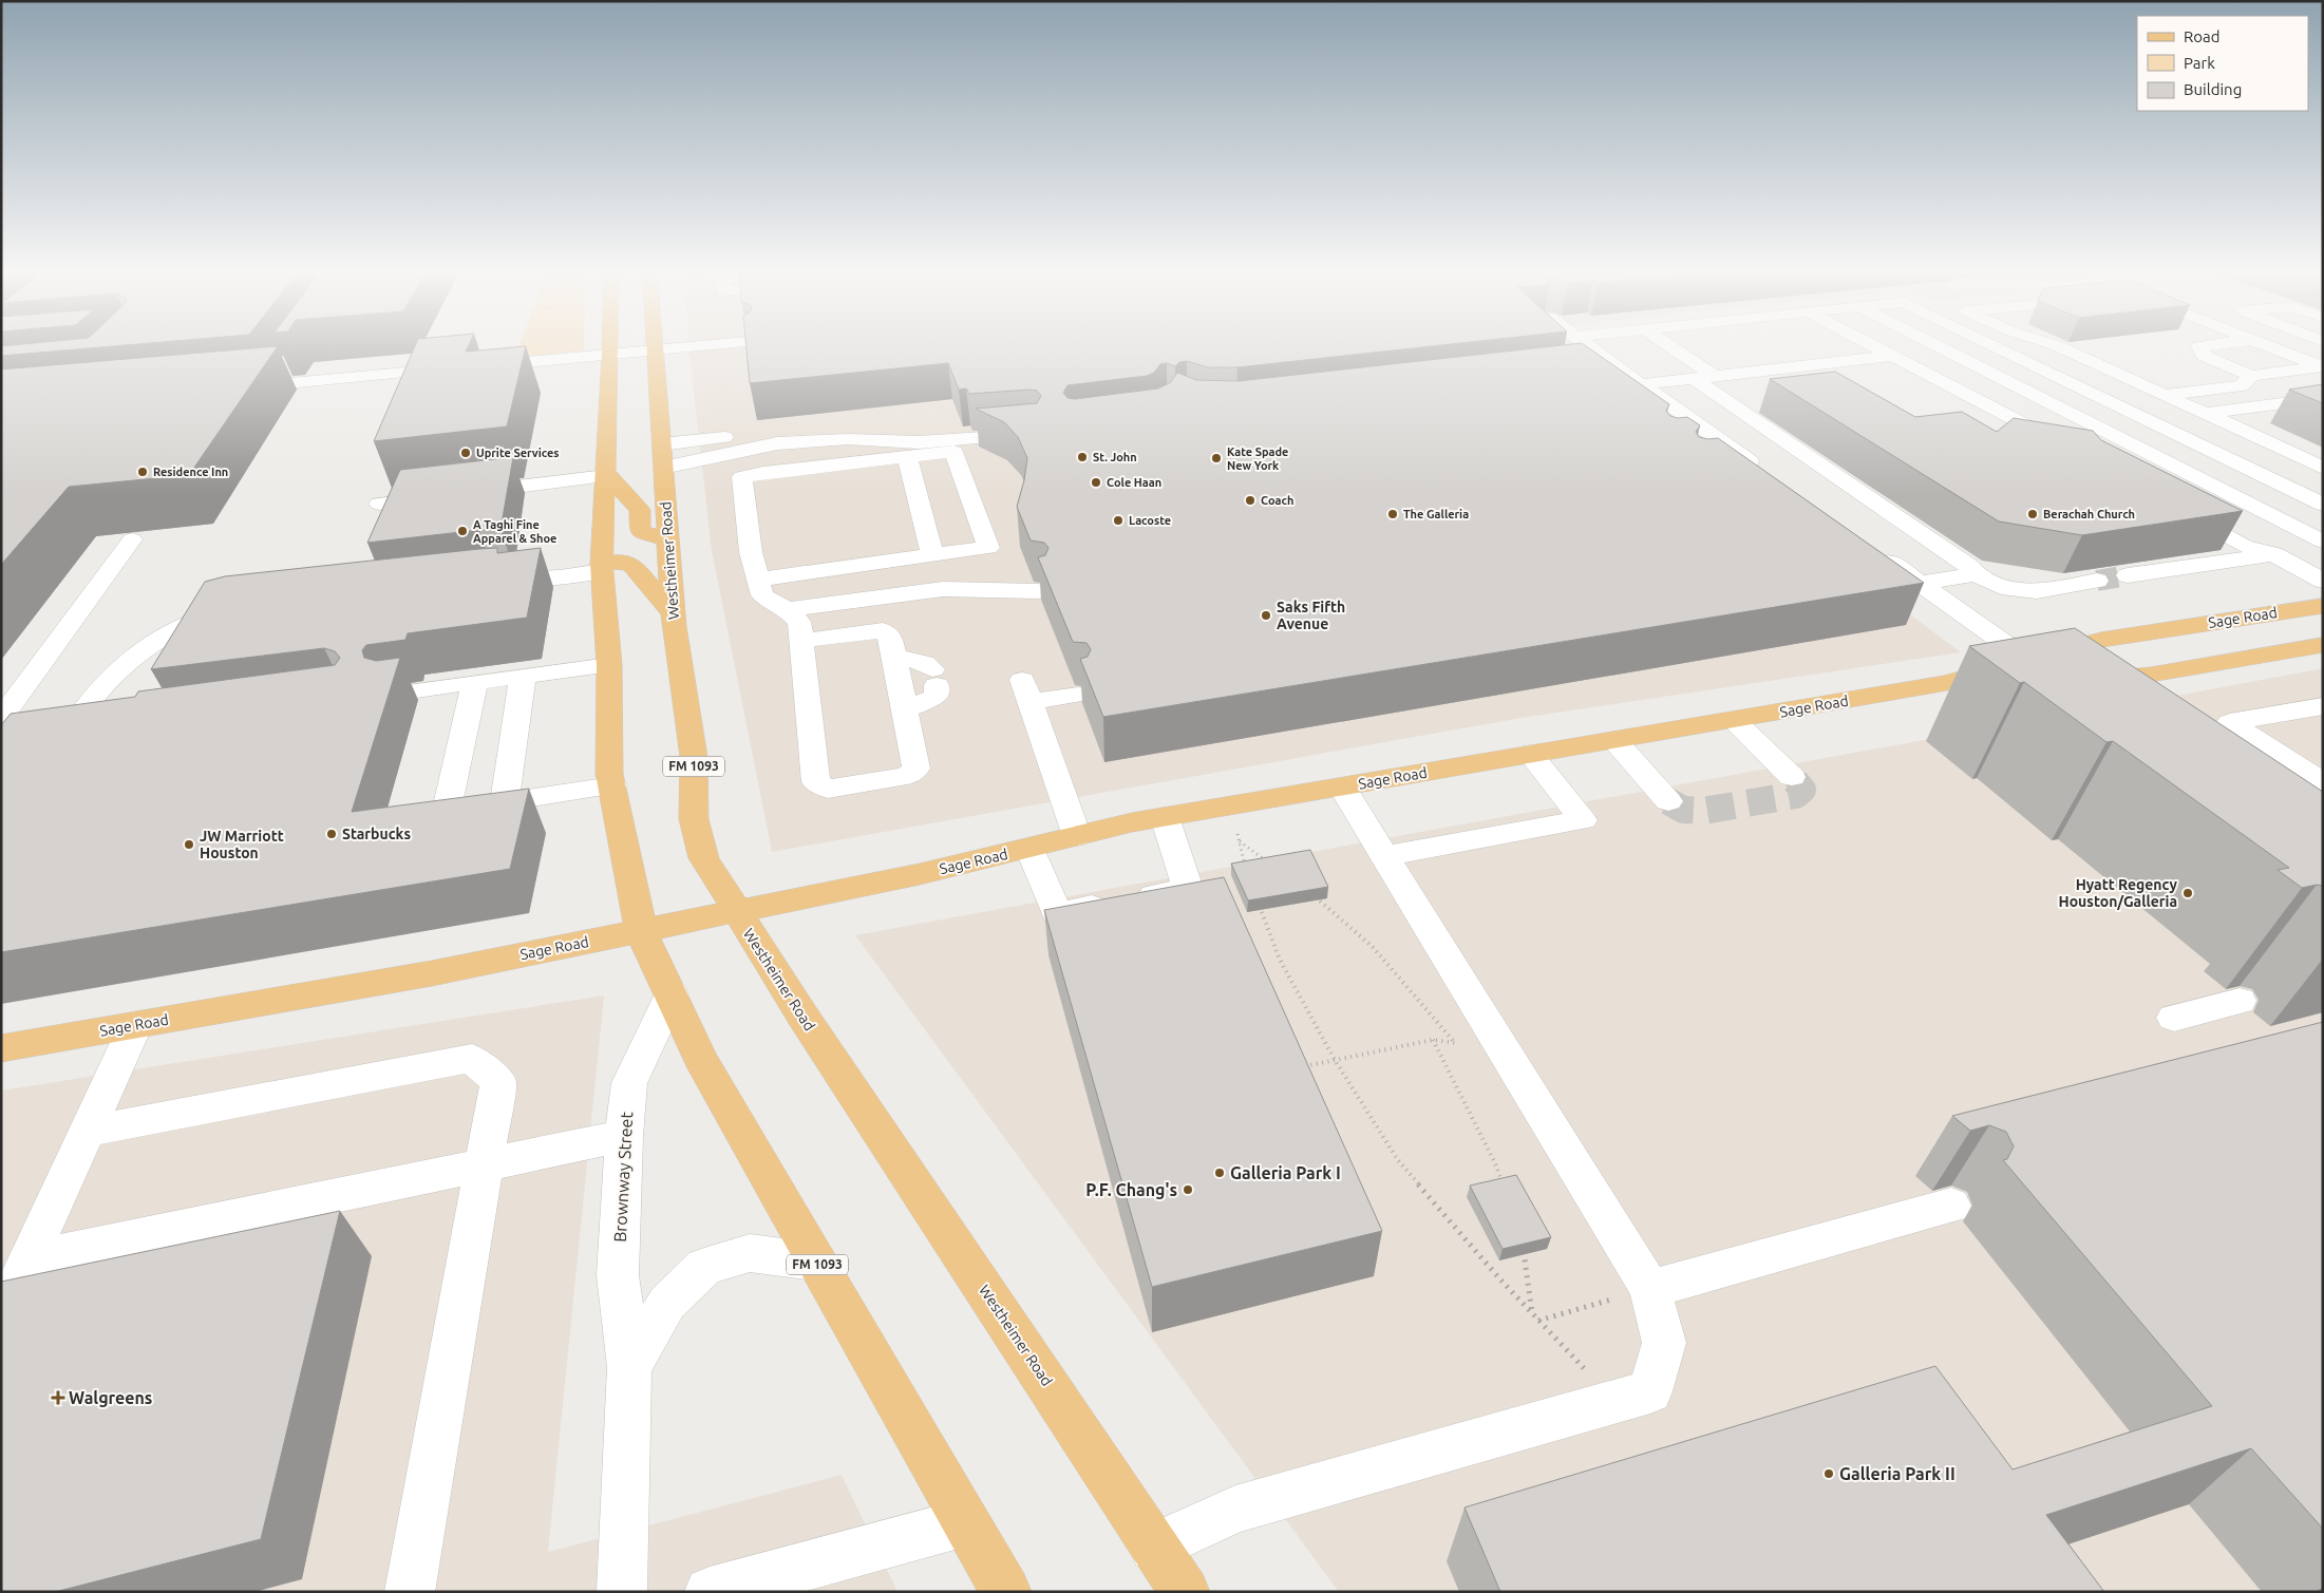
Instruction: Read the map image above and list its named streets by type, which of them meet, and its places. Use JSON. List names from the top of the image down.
{
  "streets": {
    "main road": ["Westheimer Road", "Sage Road", "FM 1093"],
    "street": ["Brownway Street"]
  },
  "crossings": [
    ["Westheimer Road", "Sage Road"],
    ["Sage Road", "FM 1093"],
    ["FM 1093", "Brownway Street"]
  ],
  "places": {
    "other": [
      "Uprite Services",
      "St. John",
      "Kate Spade New York",
      "Residence Inn",
      "Cole Haan",
      "Coach",
      "The Galleria",
      "Berachah Church",
      "Lacoste",
      "A Taghi Fine Apparel & Shoe",
      "Saks Fifth Avenue",
      "Starbucks",
      "JW Marriott Houston",
      "Hyatt Regency Houston/Galleria",
      "Galleria Park I",
      "P.F. Chang's",
      "Galleria Park II"
    ],
    "health": ["Walgreens"]
  },
  "legend": ["Road", "Park", "Building"]
}
